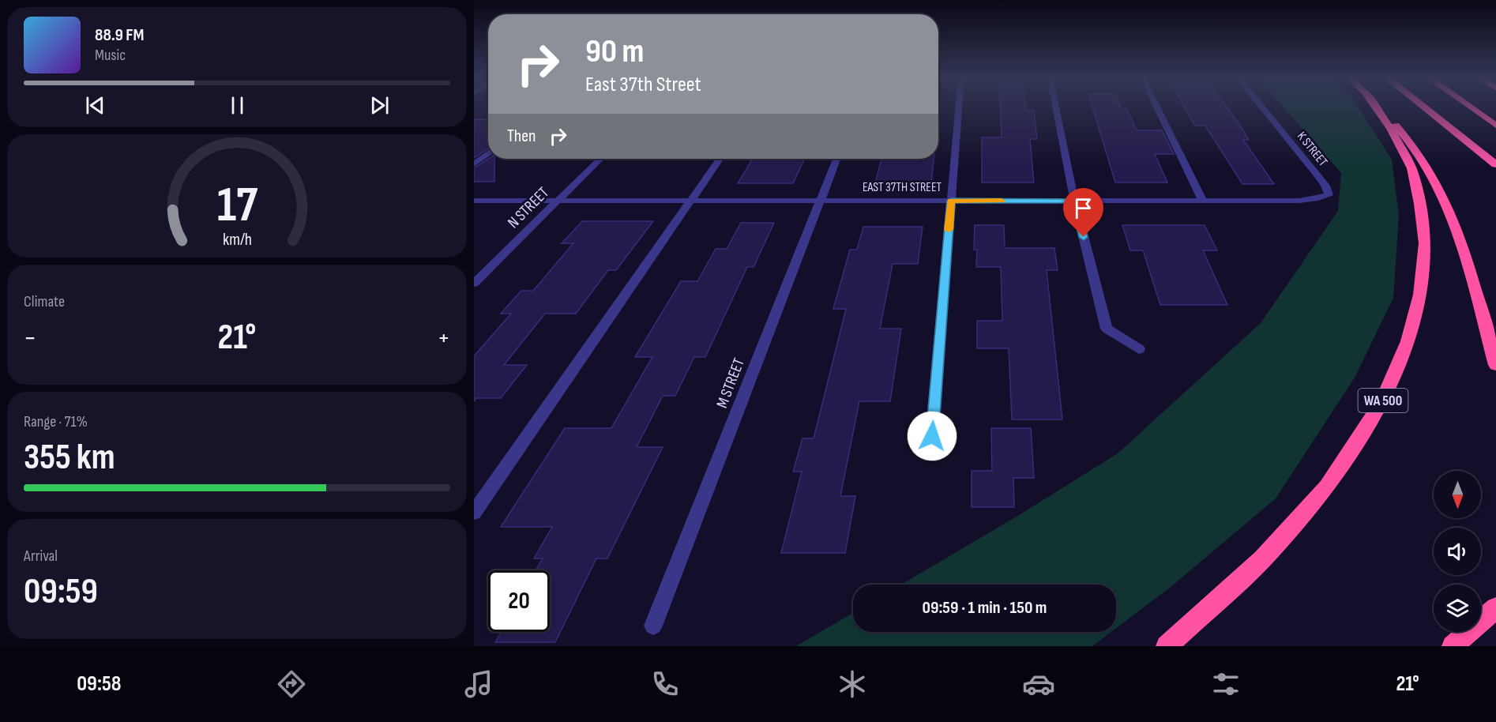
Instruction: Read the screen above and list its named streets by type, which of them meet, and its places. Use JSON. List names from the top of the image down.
{
  "streets": {
    "highway": ["WA 500"],
    "street": [
      "K STREET",
      "EAST 37TH STREET",
      "N STREET",
      "M STREET"
    ]
  },
  "crossings": [
    ["K STREET", "EAST 37TH STREET"],
    ["EAST 37TH STREET", "N STREET"],
    ["EAST 37TH STREET", "M STREET"]
  ],
  "north": "bottom",
  "page": {
    "turn": ["90 m", "East 37th Street"],
    "song": ["88.9 FM", "Music"],
    "then": "Then",
    "tile": [
      "Climate",
      ["Range · 71%", "355 km"],
      ["Arrival", "09:59"]
    ],
    "heat": ["−", "21°", "+"],
    "limit": "20",
    "trip": "09:59 · 1 min · 150 m",
    "tabs": ["09:58", "21°"],
    "gauge": ["17", "km/h"]
  }
}
